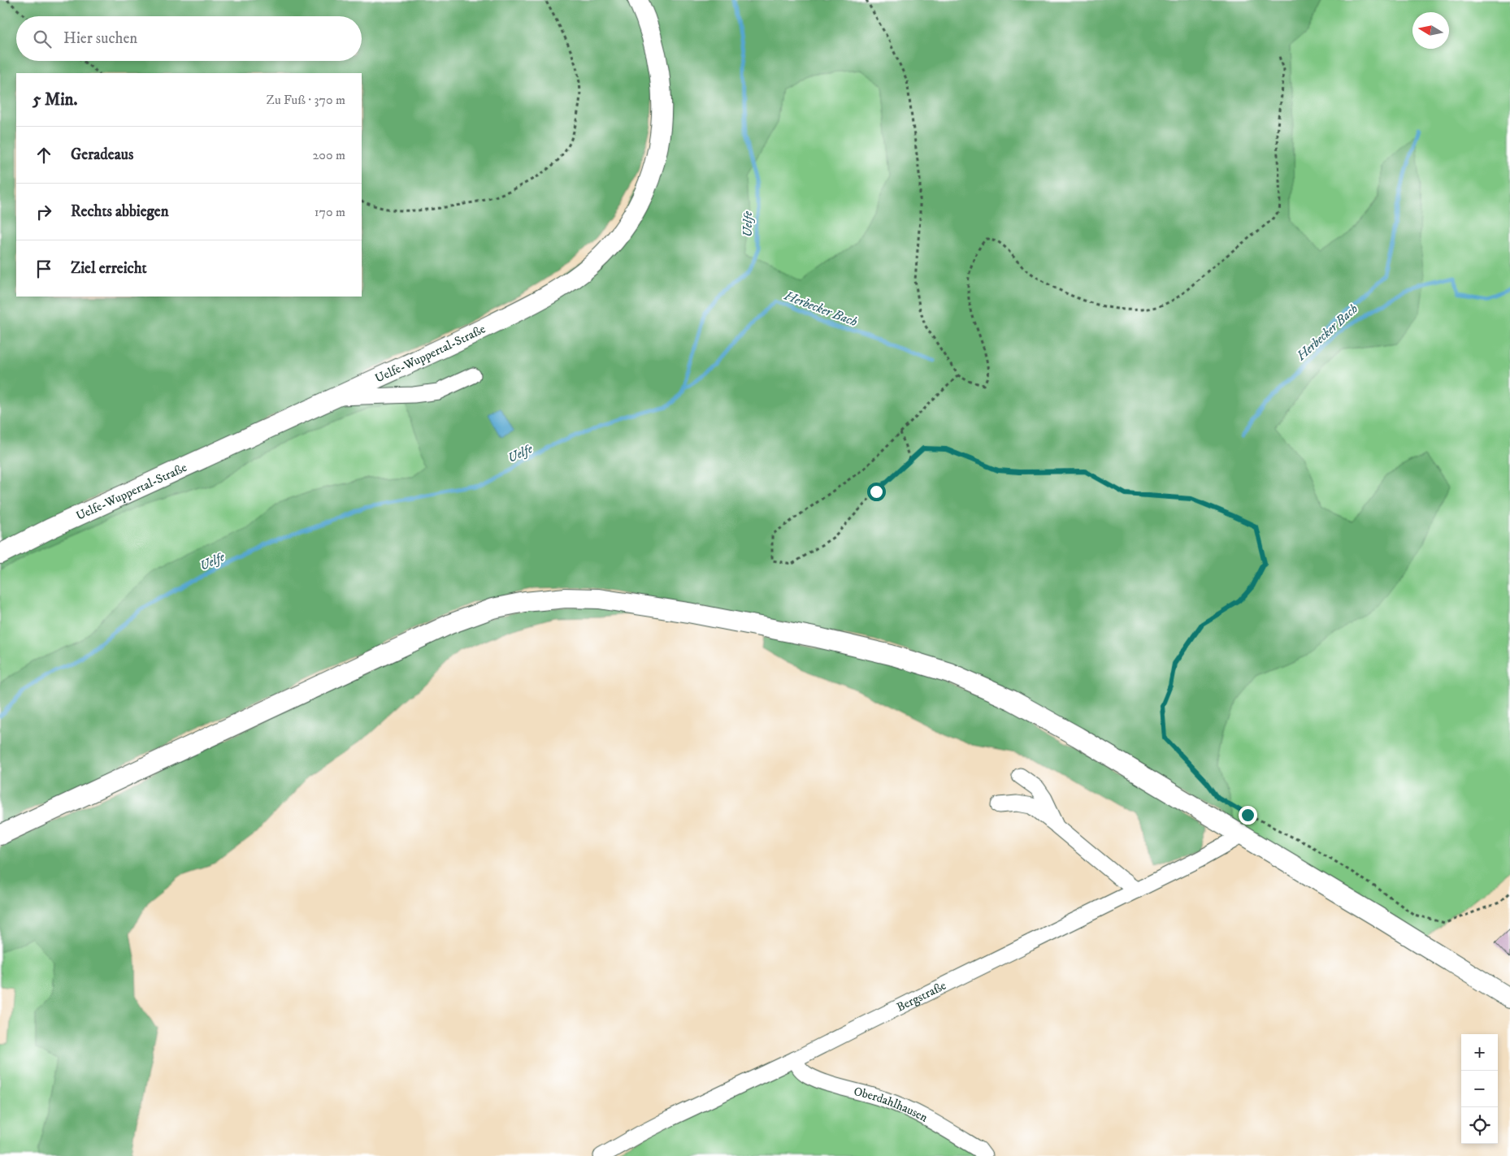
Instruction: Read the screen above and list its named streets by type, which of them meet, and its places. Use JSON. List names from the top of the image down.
{
  "streets": {
    "main road": ["Uelfe-Wuppertal-Straße"],
    "street": ["Bergstraße", "Oberdahlhausen"]
  },
  "crossings": [
    ["Bergstraße", "Oberdahlhausen"]
  ],
  "water": ["Uelfe", "Herbecker Bach"],
  "north": "left",
  "page": {
    "search": "Hier suchen",
    "heading": ["5 Min.", "Zu Fuß · 370 m"],
    "list": [
      ["Geradeaus", "200 m"],
      ["Rechts abbiegen", "170 m"],
      "Ziel erreicht"
    ],
    "map_buttons": ["+", "−"]
  }
}
